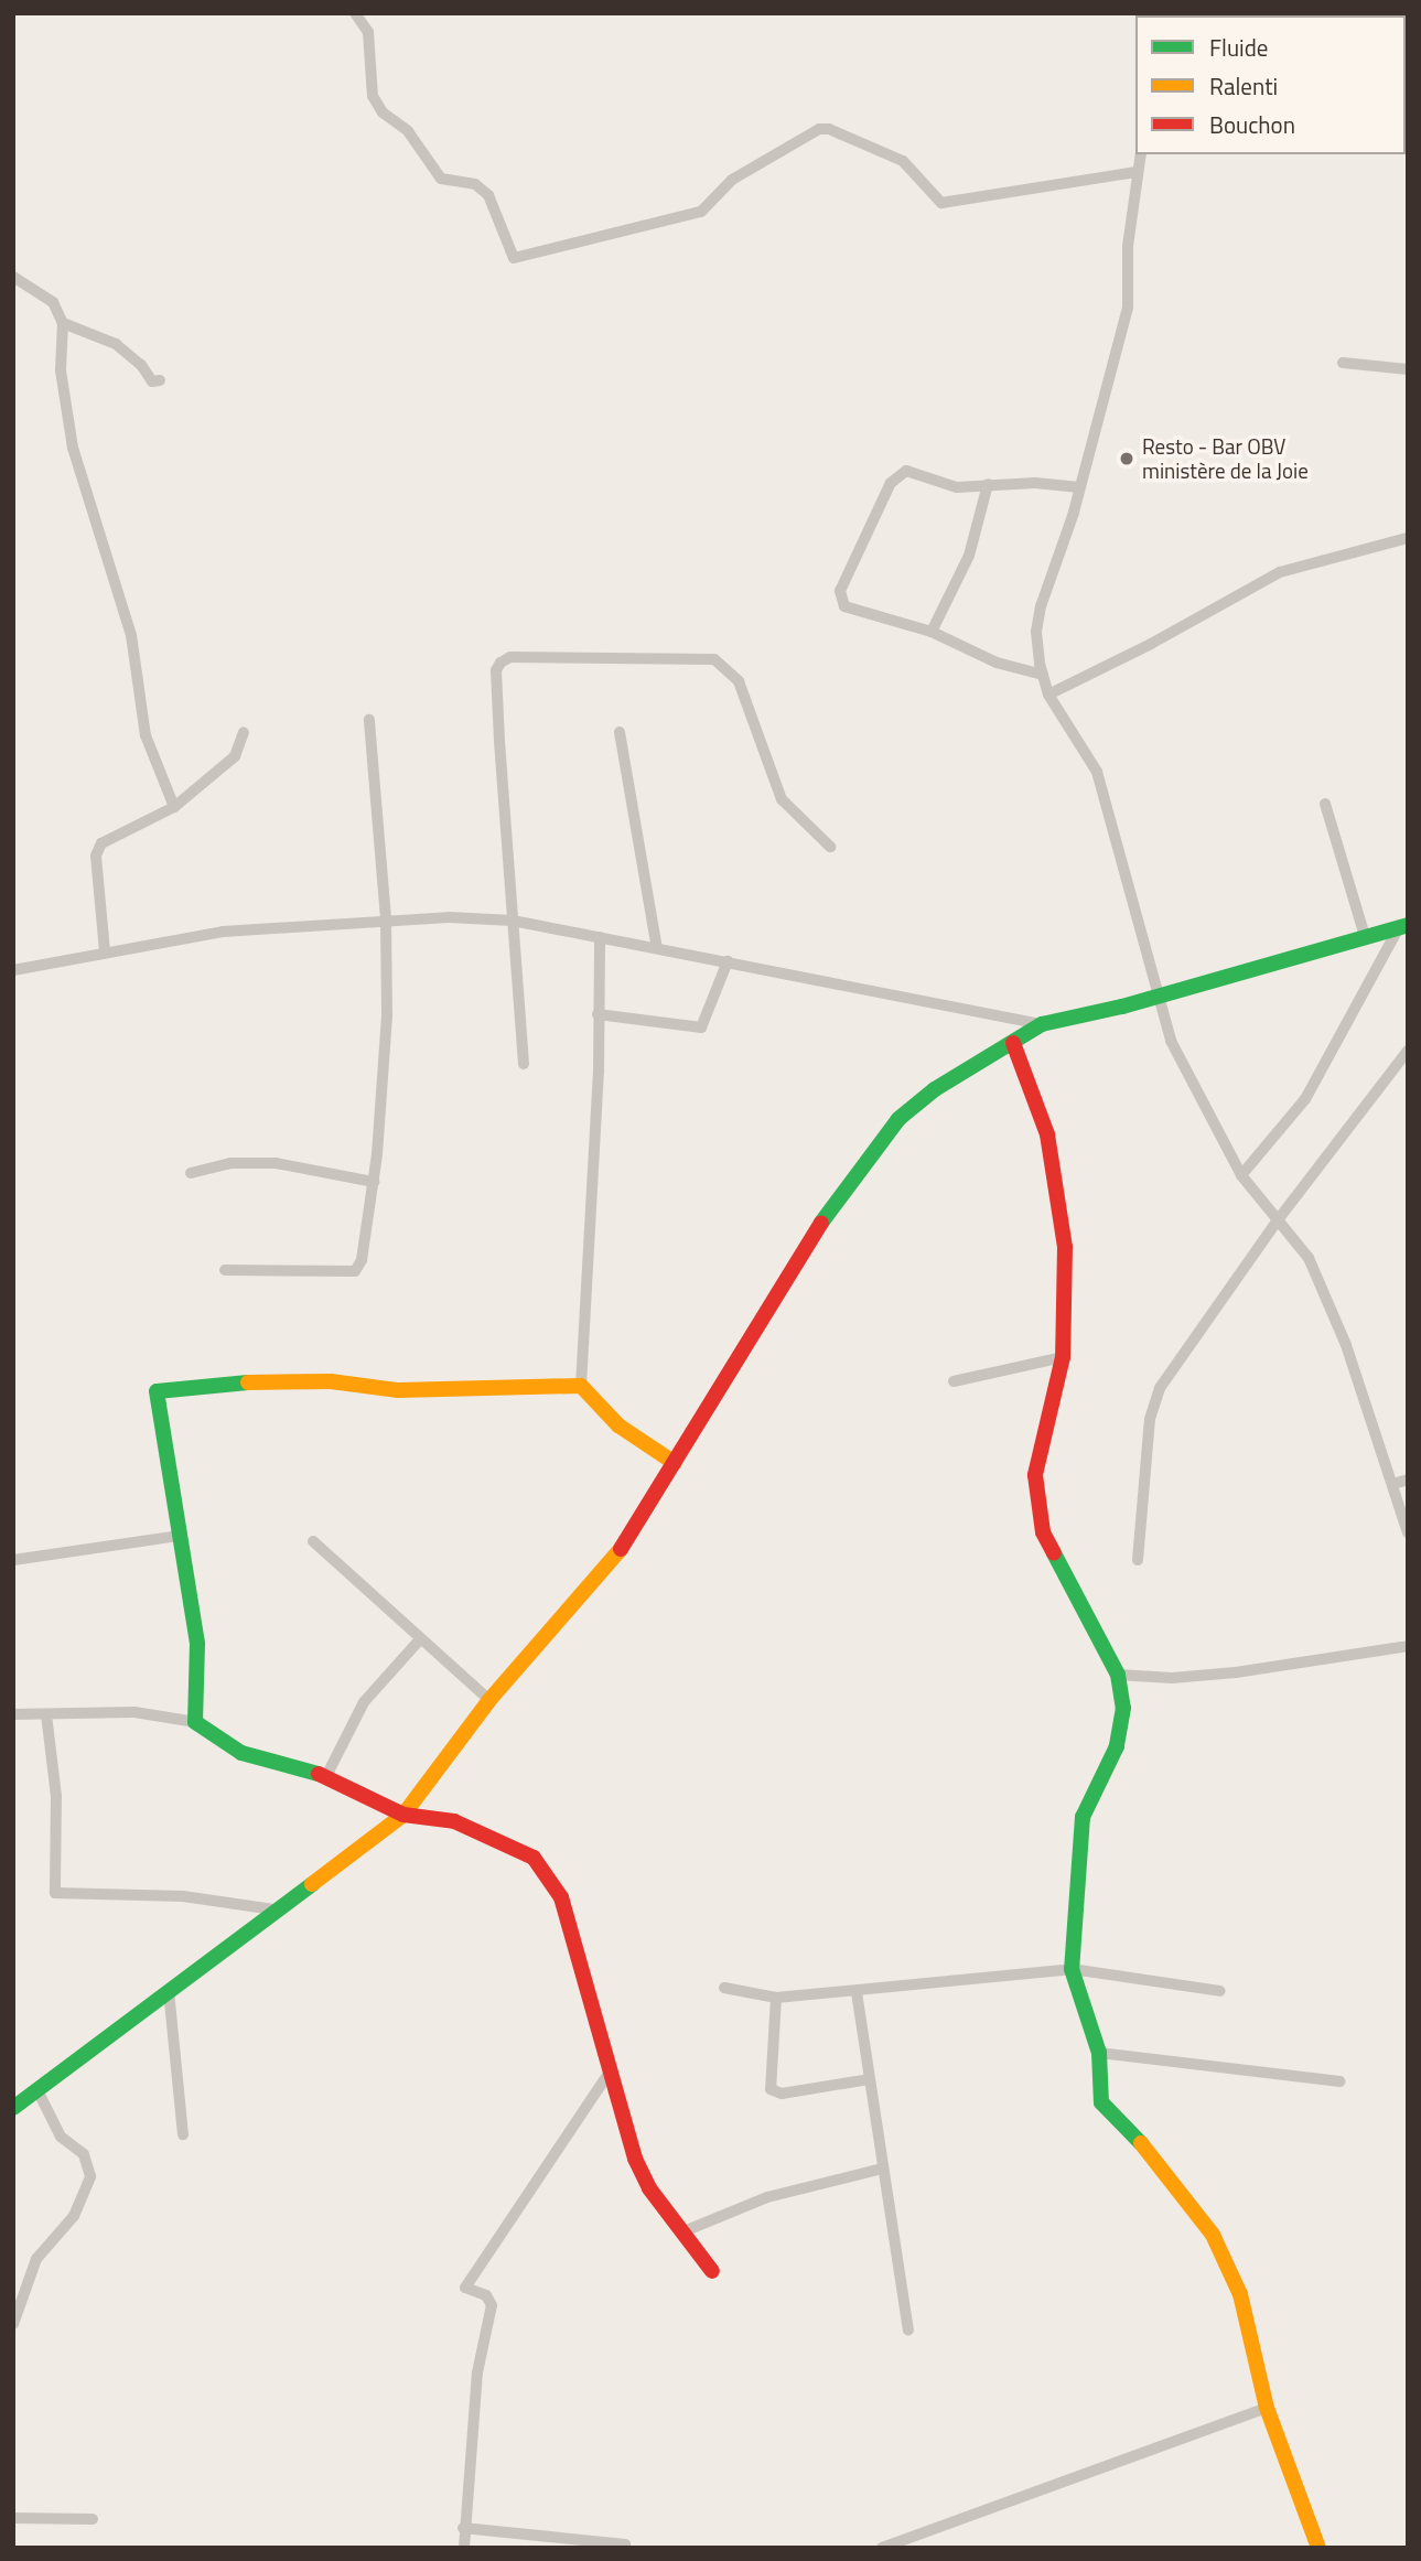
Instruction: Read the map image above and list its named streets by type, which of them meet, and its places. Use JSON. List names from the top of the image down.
{
  "places": ["Resto - Bar OBV ministère de la Joie"],
  "legend": ["Fluide", "Ralenti", "Bouchon"]
}
